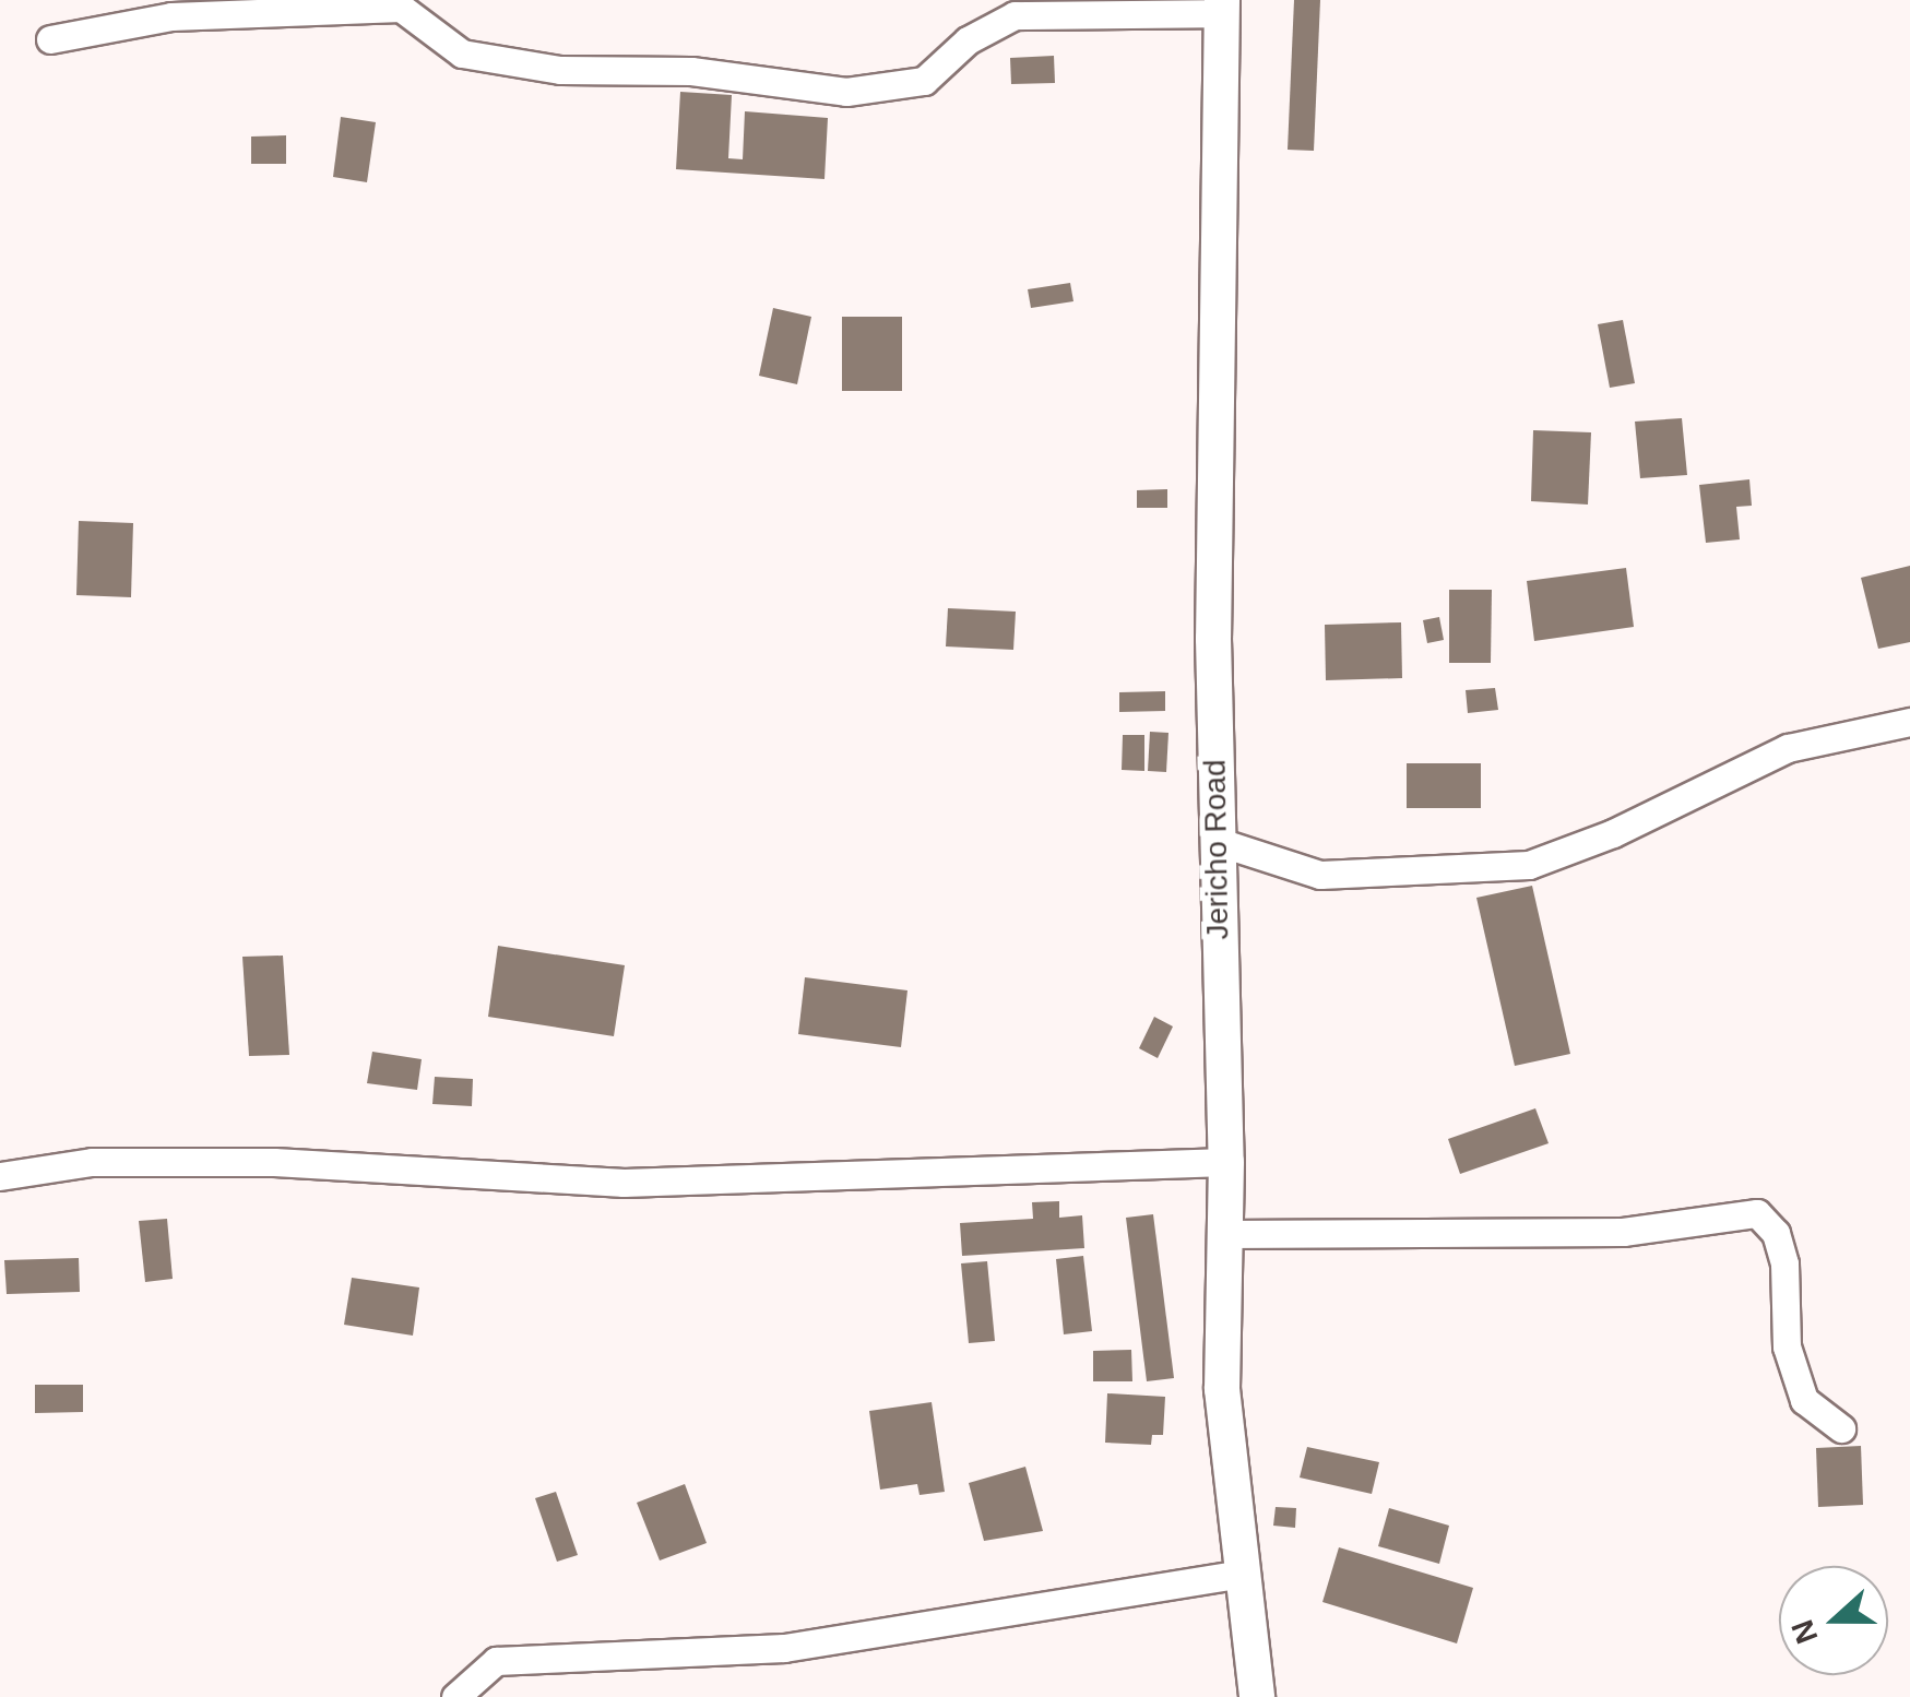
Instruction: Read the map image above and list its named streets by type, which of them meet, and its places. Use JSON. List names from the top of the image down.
{
  "streets": {
    "street": ["Jericho Road"]
  },
  "north": "left"
}
